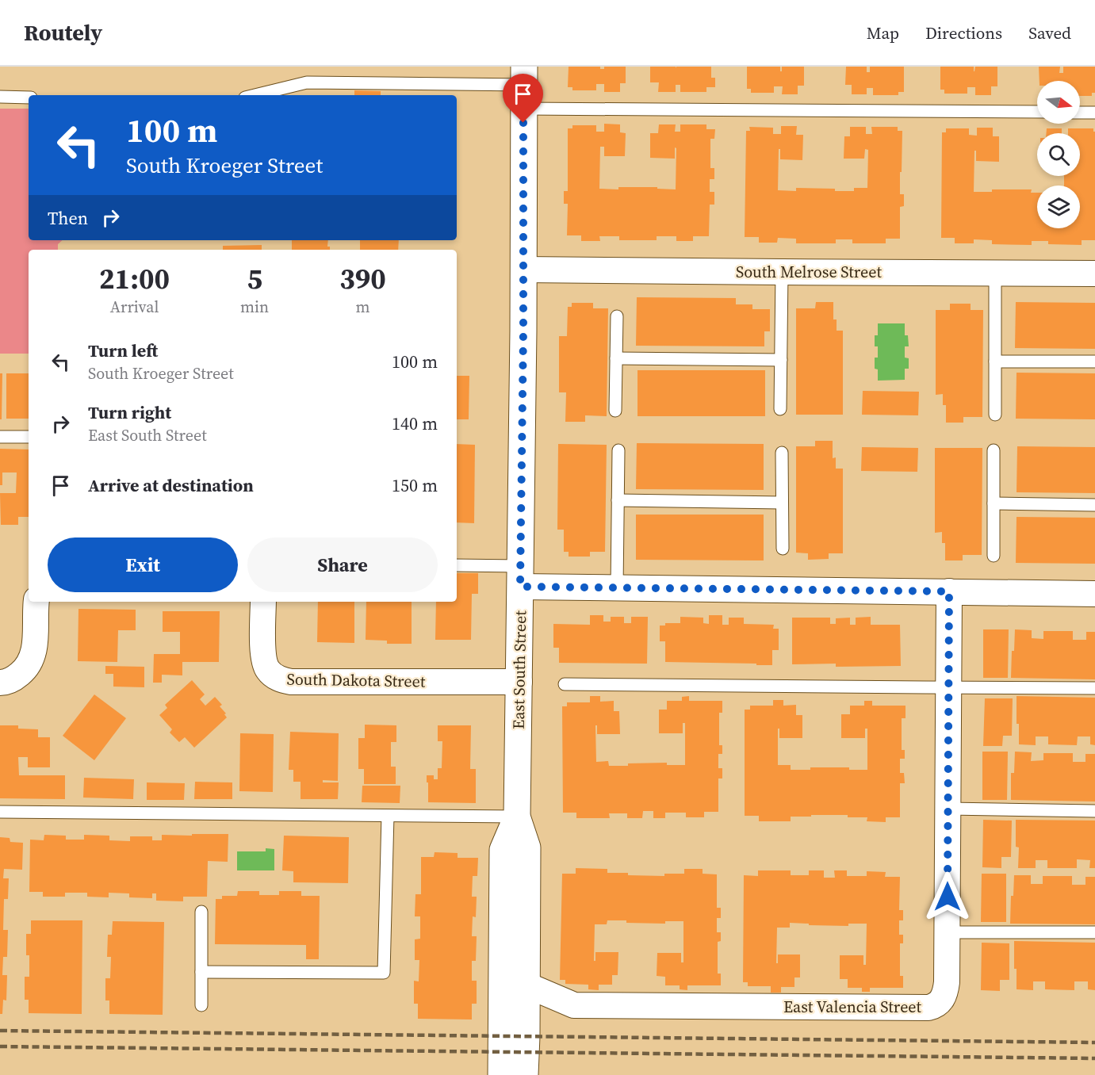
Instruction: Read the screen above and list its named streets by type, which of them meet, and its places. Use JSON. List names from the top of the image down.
{
  "streets": {
    "street": [
      "South Melrose Street",
      "East South Street",
      "South Dakota Street",
      "East Valencia Street"
    ]
  },
  "crossings": [
    ["South Melrose Street", "East South Street"],
    ["East South Street", "South Dakota Street"],
    ["East South Street", "East Valencia Street"]
  ],
  "north": "right",
  "page": {
    "header": "Routely",
    "nav": ["Map", "Directions", "Saved"],
    "turn": ["100 m", "South Kroeger Street"],
    "then": "Then",
    "eta": [
      "21:00",
      "Arrival",
      "5",
      "min",
      "390",
      "m"
    ],
    "list": [
      {
        "name": "Turn left",
        "note": "South Kroeger Street",
        "value": "100 m"
      },
      {
        "name": "Turn right",
        "note": "East South Street",
        "value": "140 m"
      },
      {
        "name": "Arrive at destination",
        "value": "150 m"
      }
    ],
    "buttons": ["Exit", "Share"]
  }
}
